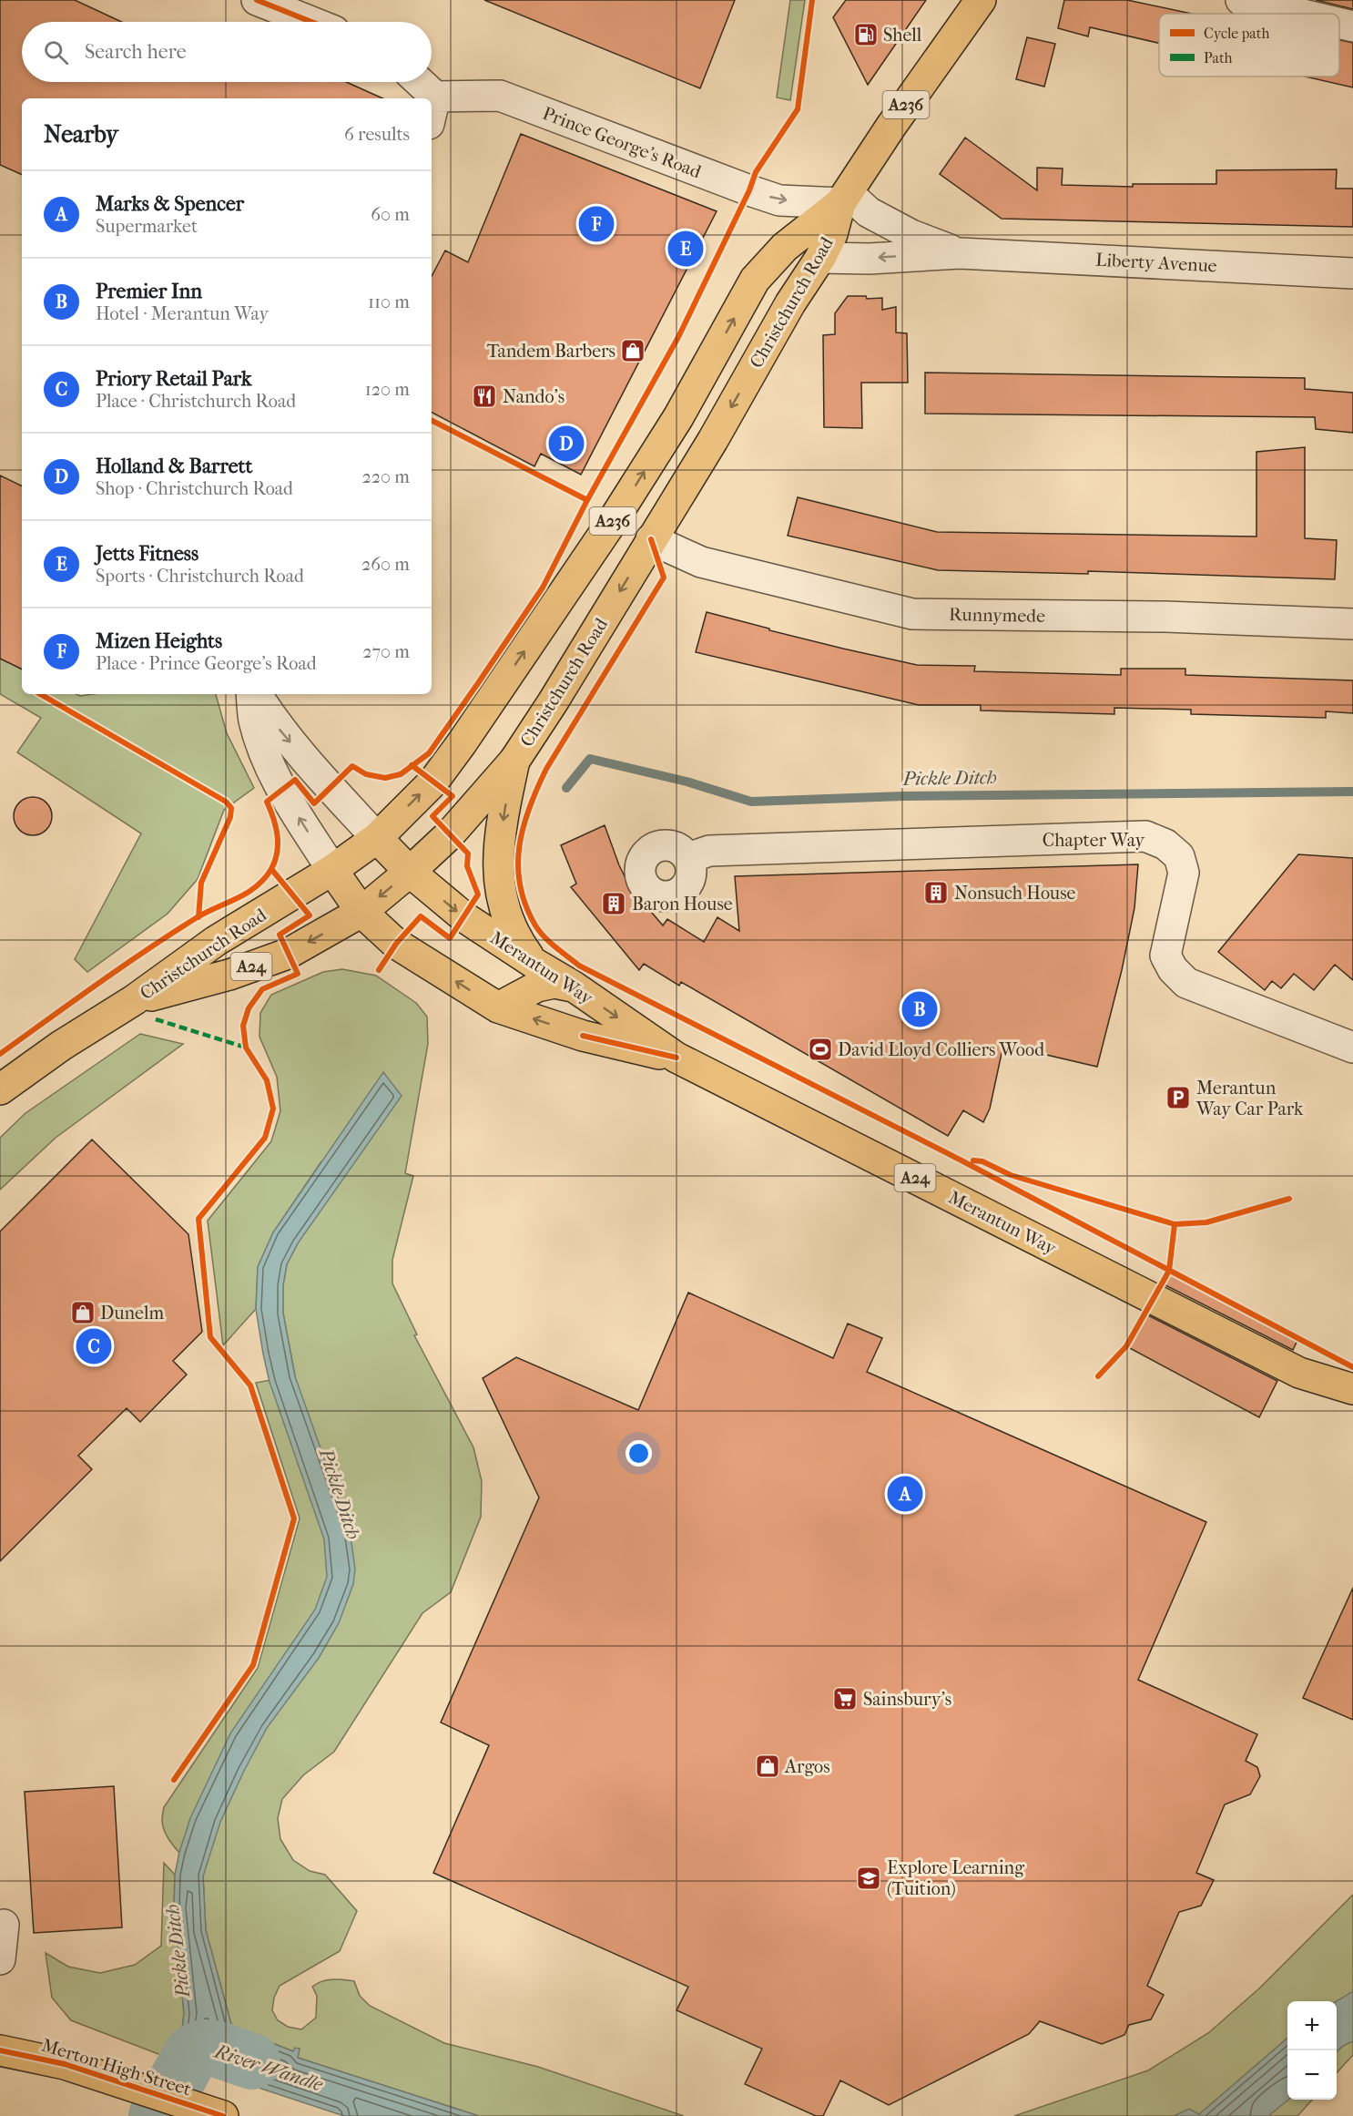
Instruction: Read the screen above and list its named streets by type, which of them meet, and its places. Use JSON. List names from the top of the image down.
{
  "streets": {
    "main road": [
      "A236",
      "Christchurch Road",
      "A24",
      "Merantun Way",
      "Merton High Street"
    ],
    "street": [
      "Prince George's Road",
      "Liberty Avenue",
      "Runnymede",
      "Chapter Way"
    ]
  },
  "crossings": [
    ["Prince George's Road", "Liberty Avenue"],
    ["Prince George's Road", "Christchurch Road"],
    ["Liberty Avenue", "Christchurch Road"],
    ["Christchurch Road", "Runnymede"],
    ["Christchurch Road", "A24"],
    ["Christchurch Road", "Merantun Way"],
    ["A24", "Merantun Way"]
  ],
  "one_way": ["Prince George's Road"],
  "water": ["Pickle Ditch", "River Wandle"],
  "places": {
    "fuel station": ["Shell"],
    "shop": ["Tandem Barbers", "Dunelm", "Argos"],
    "restaurant": ["Nando's"],
    "building": ["Nonsuch House", "Baron House"],
    "sports": ["David Lloyd Colliers Wood"],
    "parking": ["Merantun Way Car Park"],
    "supermarket": ["Sainsbury's"],
    "school or university": ["Explore Learning (Tuition)"]
  },
  "legend": ["Cycle path", "Path"],
  "page": {
    "search": "Search here",
    "heading": ["Nearby", "6 results"],
    "list": [
      {
        "mark": "A",
        "name": "Marks & Spencer",
        "note": "Supermarket",
        "value": "60 m"
      },
      {
        "mark": "B",
        "name": "Premier Inn",
        "note": "Hotel · Merantun Way",
        "value": "110 m"
      },
      {
        "mark": "C",
        "name": "Priory Retail Park",
        "note": "Place · Christchurch Road",
        "value": "120 m"
      },
      {
        "mark": "D",
        "name": "Holland & Barrett",
        "note": "Shop · Christchurch Road",
        "value": "220 m"
      },
      {
        "mark": "E",
        "name": "Jetts Fitness",
        "note": "Sports · Christchurch Road",
        "value": "260 m"
      },
      {
        "mark": "F",
        "name": "Mizen Heights",
        "note": "Place · Prince George's Road",
        "value": "270 m"
      }
    ],
    "pins": [
      "F",
      "E",
      "D",
      "B",
      "C",
      "A"
    ],
    "map_buttons": ["+", "−"]
  }
}
